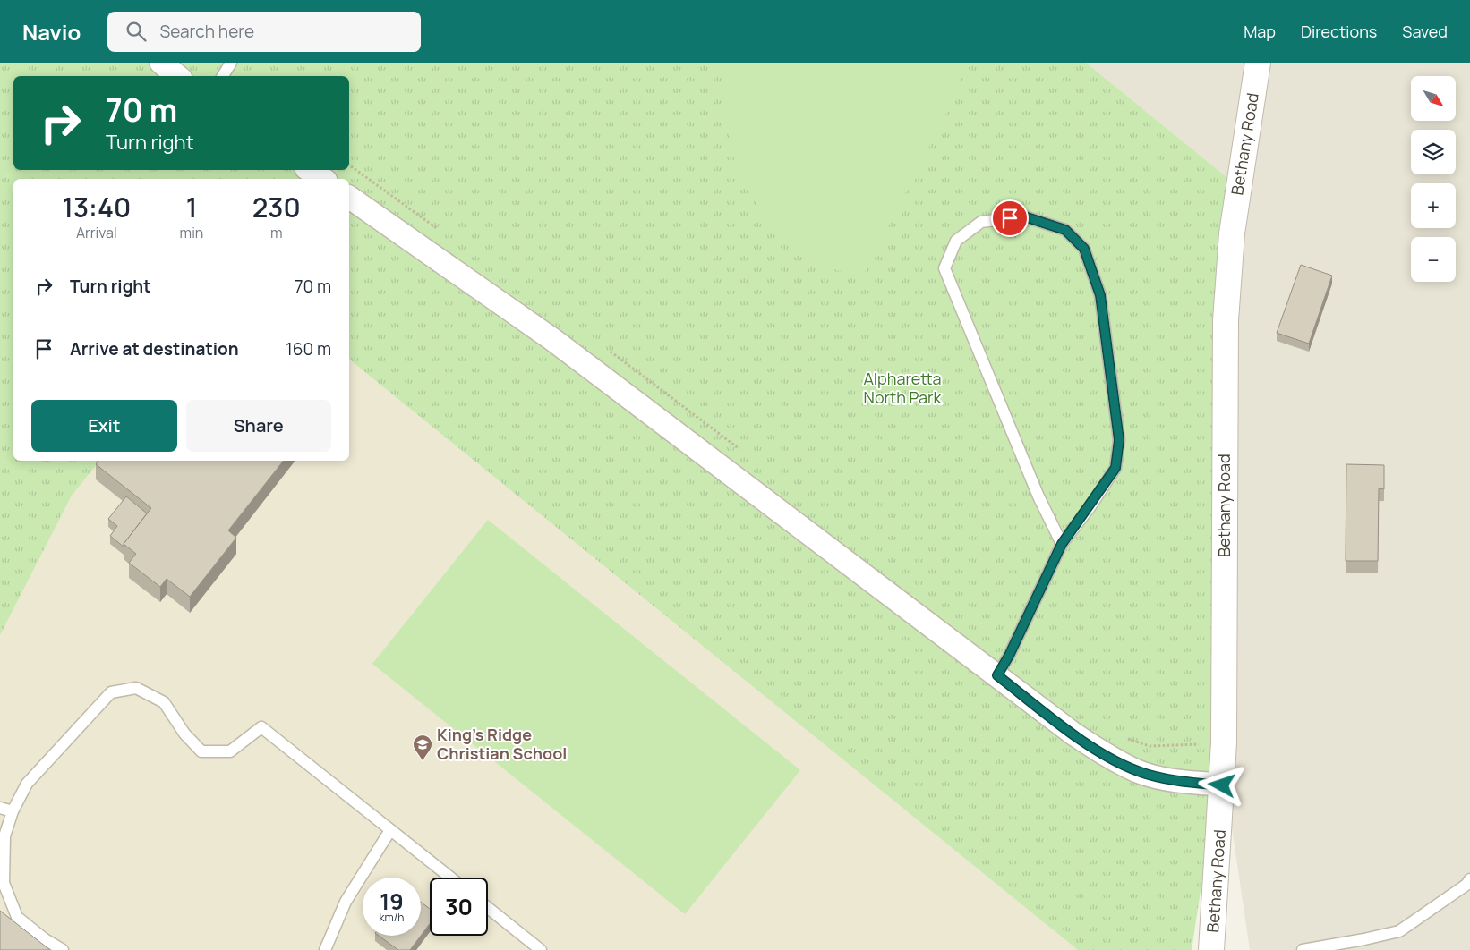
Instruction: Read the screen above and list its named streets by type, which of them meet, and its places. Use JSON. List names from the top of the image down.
{
  "streets": {
    "street": ["Bethany Road"]
  },
  "parks": ["Alpharetta North Park"],
  "places": {
    "school or university": ["King's Ridge Christian School"]
  },
  "north": "bottom right",
  "page": {
    "header": "Navio",
    "search": "Search here",
    "nav": ["Map", "Directions", "Saved"],
    "map_buttons": ["+", "−"],
    "turn": ["70 m", "Turn right"],
    "eta": [
      "13:40",
      "Arrival",
      "1",
      "min",
      "230",
      "m"
    ],
    "list": [
      {
        "name": "Turn right",
        "value": "70 m"
      },
      {
        "name": "Arrive at destination",
        "value": "160 m"
      }
    ],
    "buttons": ["Exit", "Share"],
    "speed": "19 km/h",
    "limit": "30"
  }
}
